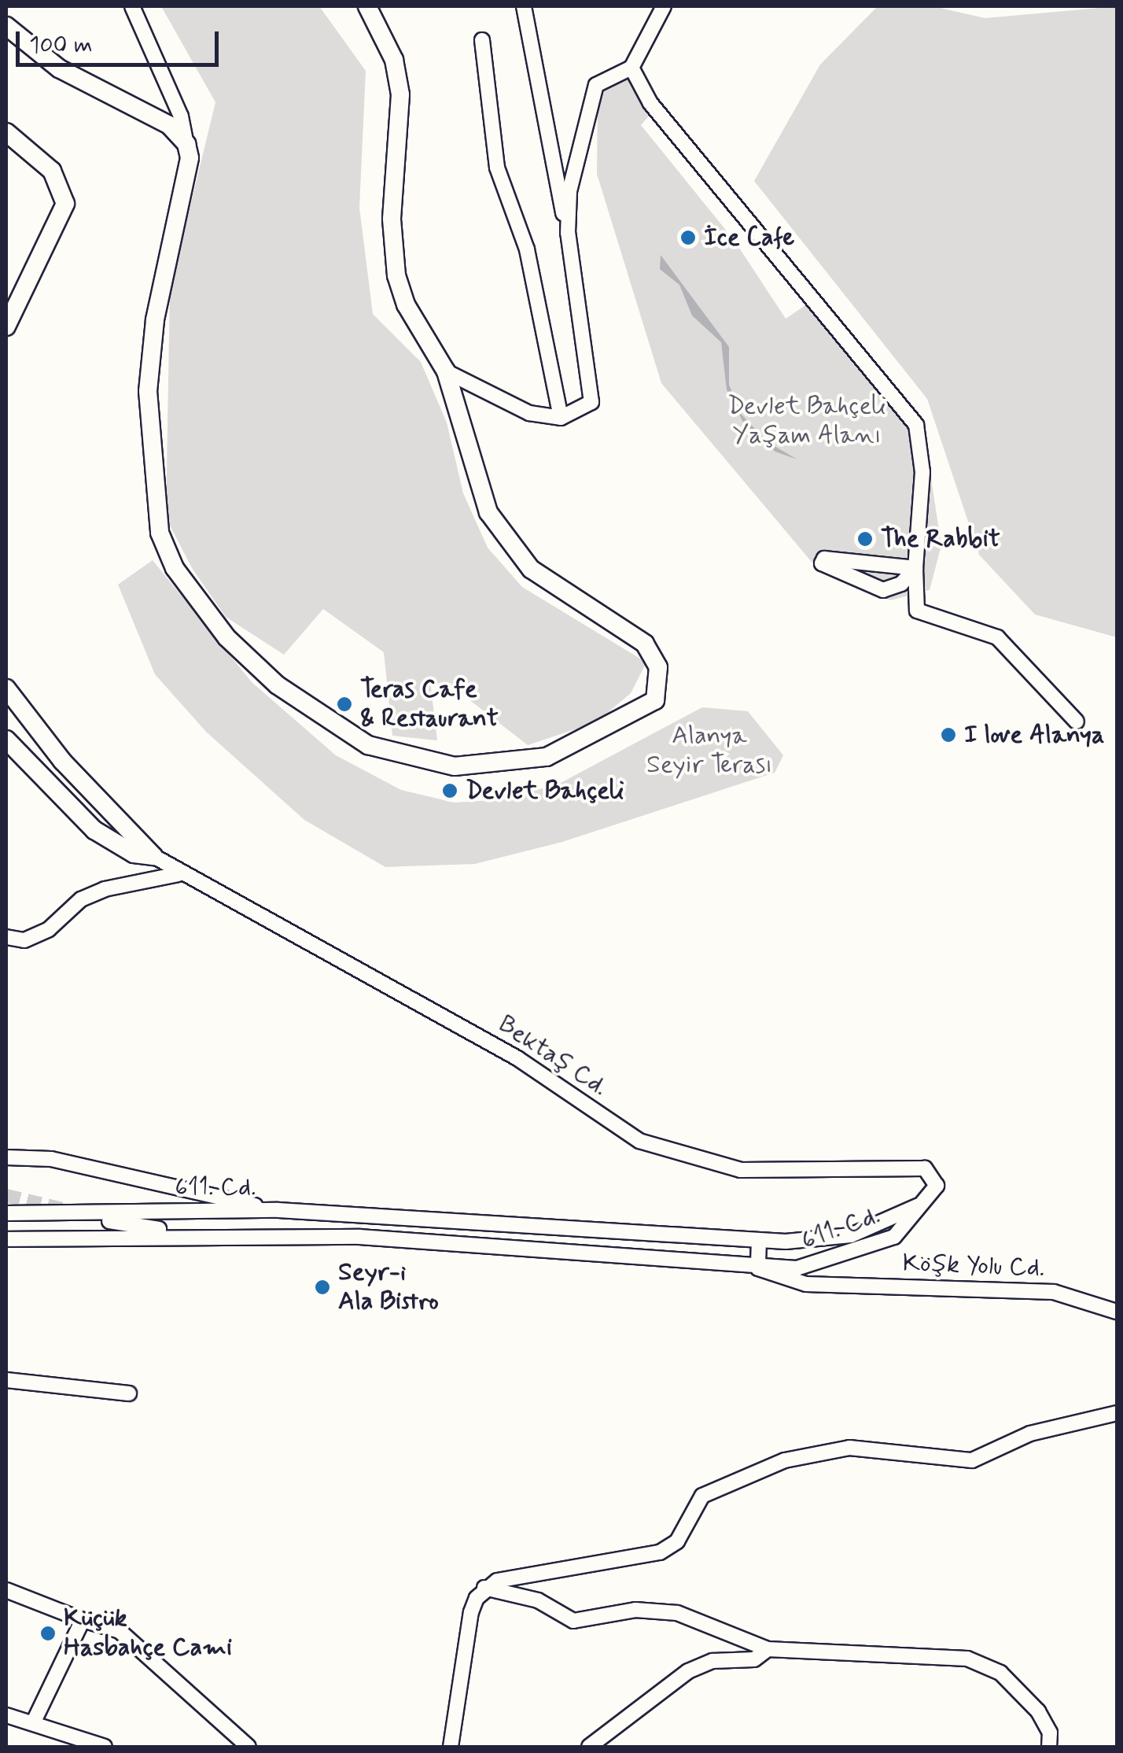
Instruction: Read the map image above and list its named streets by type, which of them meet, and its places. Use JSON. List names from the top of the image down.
{
  "streets": {
    "street": ["Bektaş Cd.", "611. Cd.", "Köşk Yolu Cd."]
  },
  "crossings": [
    ["Bektaş Cd.", "611. Cd."],
    ["611. Cd.", "Köşk Yolu Cd."]
  ],
  "parks": ["Devlet Bahçeli Yaşam Alanı", "Alanya Seyir Terası"],
  "places": [
    "İce Cafe",
    "The Rabbit",
    "Teras Cafe & Restaurant",
    "I love Alanya",
    "Devlet Bahçeli",
    "Seyr-i Ala Bistro",
    "Küçük Hasbahçe Cami"
  ],
  "scale_bar": "100 m"
}
